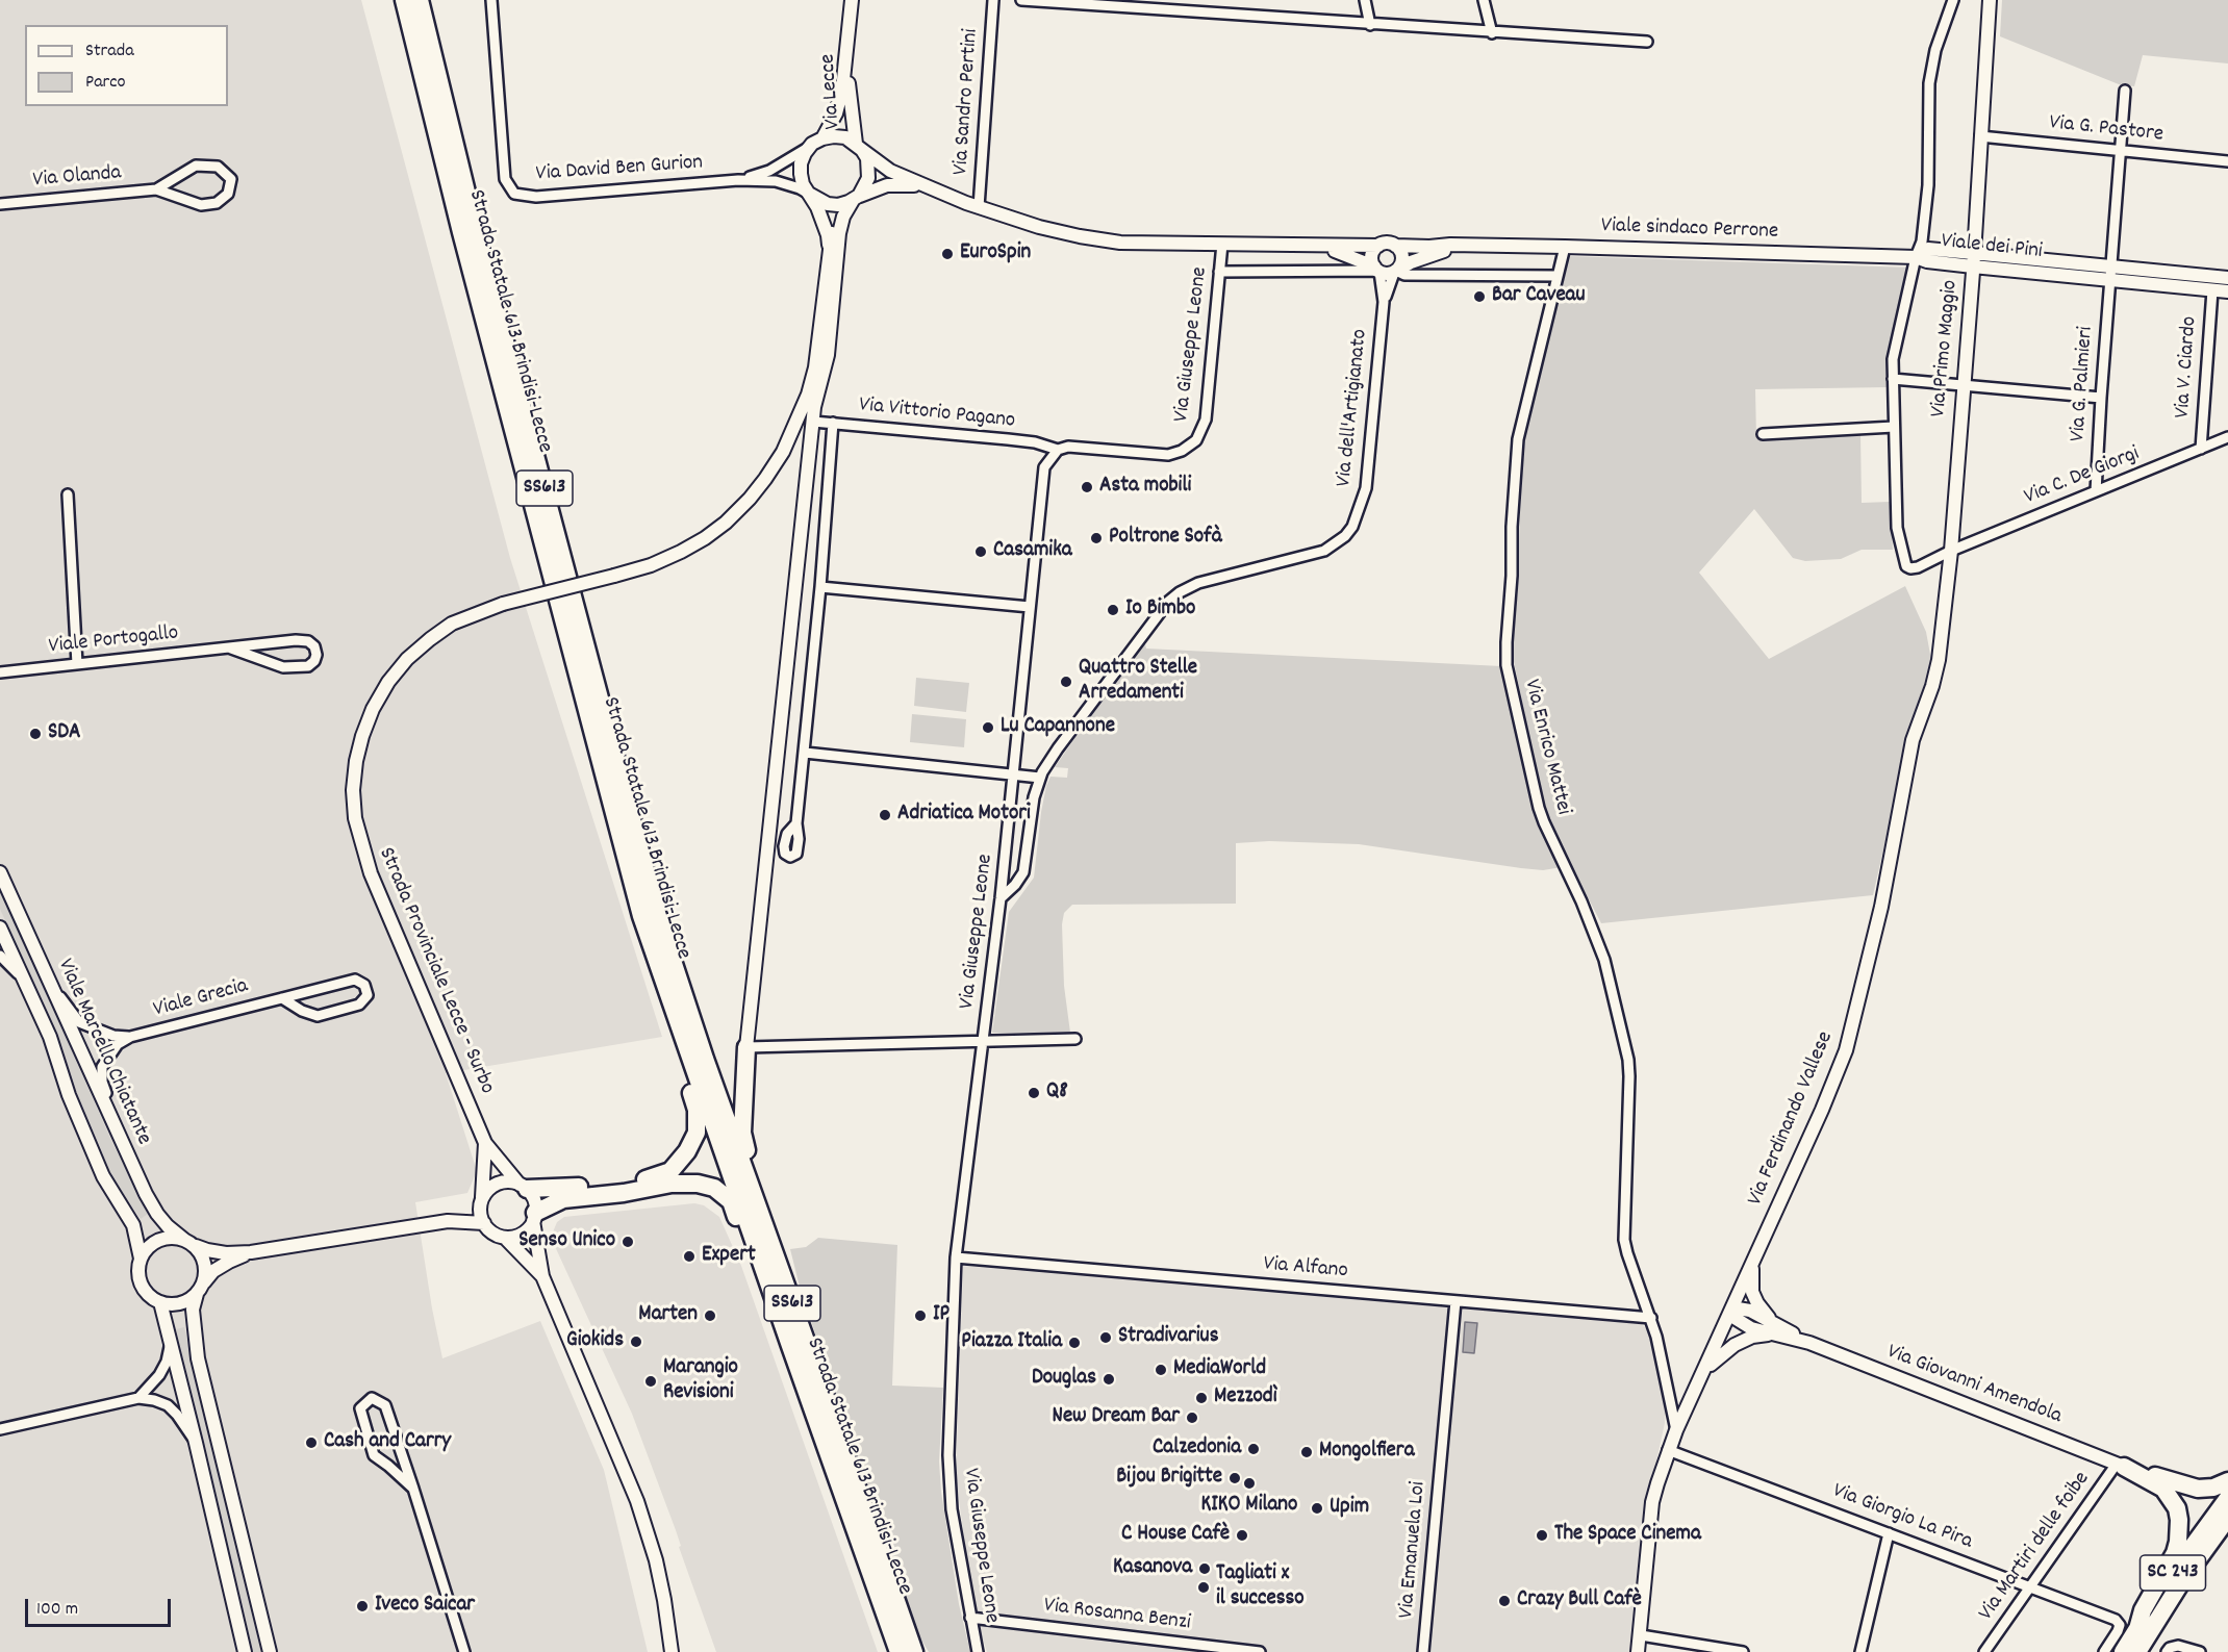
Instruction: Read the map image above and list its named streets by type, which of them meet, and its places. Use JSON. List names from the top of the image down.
{
  "streets": {
    "highway": ["Strada Statale 613 Brindisi-Lecce", "SS613", "SC 243"],
    "street": [
      "Via Lecce",
      "Via Sandro Pertini",
      "Via G. Pastore",
      "Via David Ben Gurion",
      "Via Olanda",
      "Viale sindaco Perrone",
      "Viale dei Pini",
      "Via Giuseppe Leone",
      "Via Primo Maggio",
      "Via V. Ciardo",
      "Via G. Palmieri",
      "Via dell'Artigianato",
      "Via Vittorio Pagano",
      "Via C. De Giorgi",
      "Viale Portogallo",
      "Via Enrico Mattei",
      "Strada Provinciale Lecce - Surbo",
      "Viale Grecia",
      "Viale Marcello Chiatante",
      "Via Ferdinando Vallese",
      "Via Alfano",
      "Via Giovanni Amendola",
      "Via Giorgio La Pira",
      "Via Martiri delle foibe",
      "Via Emanuela Loi",
      "Via Rosanna Benzi"
    ]
  },
  "crossings": [
    ["Via Lecce", "Via David Ben Gurion"],
    ["Via G. Pastore", "Via Primo Maggio"],
    ["Via G. Pastore", "Via G. Palmieri"],
    ["Viale sindaco Perrone", "Viale dei Pini"],
    ["Viale sindaco Perrone", "Via dell'Artigianato"],
    ["Viale sindaco Perrone", "Via Enrico Mattei"],
    ["Viale dei Pini", "Via Primo Maggio"],
    ["Viale dei Pini", "Via V. Ciardo"],
    ["Viale dei Pini", "Via G. Palmieri"],
    ["Via Giuseppe Leone", "Via dell'Artigianato"],
    ["Via Giuseppe Leone", "Via Vittorio Pagano"],
    ["Via Giuseppe Leone", "Via Alfano"],
    ["Via Giuseppe Leone", "Via Rosanna Benzi"],
    ["Via Primo Maggio", "Via C. De Giorgi"],
    ["Via Primo Maggio", "Via Ferdinando Vallese"],
    ["Via V. Ciardo", "Via C. De Giorgi"],
    ["Via G. Palmieri", "Via C. De Giorgi"],
    ["Via C. De Giorgi", "Via Ferdinando Vallese"],
    ["Via Enrico Mattei", "Via Ferdinando Vallese"],
    ["Via Enrico Mattei", "Via Alfano"],
    ["Viale Grecia", "Viale Marcello Chiatante"],
    ["Via Ferdinando Vallese", "Via Giovanni Amendola"],
    ["Via Ferdinando Vallese", "Via Giorgio La Pira"],
    ["Via Alfano", "Via Emanuela Loi"],
    ["Via Giovanni Amendola", "Via Martiri delle foibe"],
    ["Via Giorgio La Pira", "Via Martiri delle foibe"]
  ],
  "places": [
    "EuroSpin",
    "Bar Caveau",
    "Asta mobili",
    "Poltrone Sofà",
    "Casamika",
    "Io Bimbo",
    "Quattro Stelle Arredamenti",
    "Lu Capannone",
    "SDA",
    "Adriatica Motori",
    "Q8",
    "Senso Unico",
    "Expert",
    "Marten",
    "IP",
    "Stradivarius",
    "Giokids",
    "Piazza Italia",
    "MediaWorld",
    "Douglas",
    "Marangio Revisioni",
    "Mezzodì",
    "New Dream Bar",
    "Cash and Carry",
    "Calzedonia",
    "Mongolfiera",
    "Bijou Brigitte",
    "KIKO Milano",
    "Upim",
    "C House Cafè",
    "The Space Cinema",
    "Kasanova",
    "Tagliati x il successo",
    "Crazy Bull Cafè",
    "Iveco Saicar"
  ],
  "legend": ["Strada", "Parco"],
  "scale_bar": "100 m"
}
